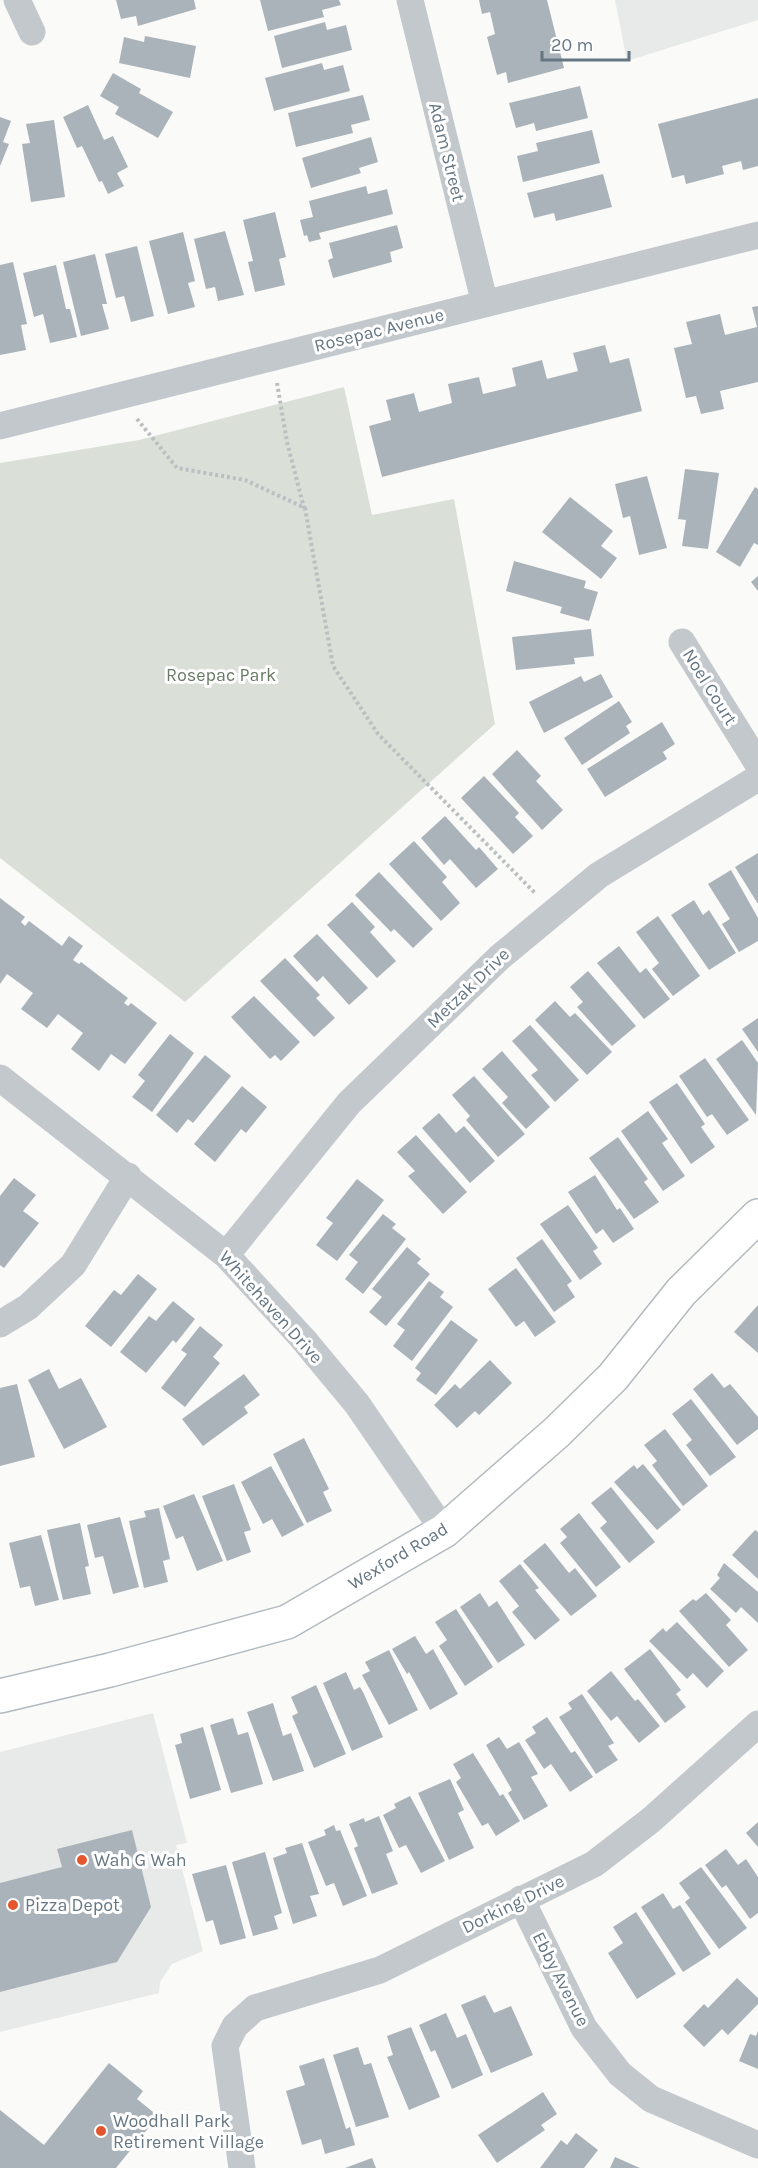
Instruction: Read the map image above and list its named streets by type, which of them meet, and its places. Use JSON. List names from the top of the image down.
{
  "streets": {
    "street": [
      "Adam Street",
      "Rosepac Avenue",
      "Noel Court",
      "Metzak Drive",
      "Whitehaven Drive",
      "Wexford Road",
      "Dorking Drive",
      "Ebby Avenue"
    ]
  },
  "crossings": [
    ["Adam Street", "Rosepac Avenue"],
    ["Metzak Drive", "Whitehaven Drive"],
    ["Whitehaven Drive", "Wexford Road"],
    ["Dorking Drive", "Ebby Avenue"]
  ],
  "parks": ["Rosepac Park"],
  "places": ["Wah G Wah", "Pizza Depot", "Woodhall Park Retirement Village"],
  "scale_bar": "20 m"
}
